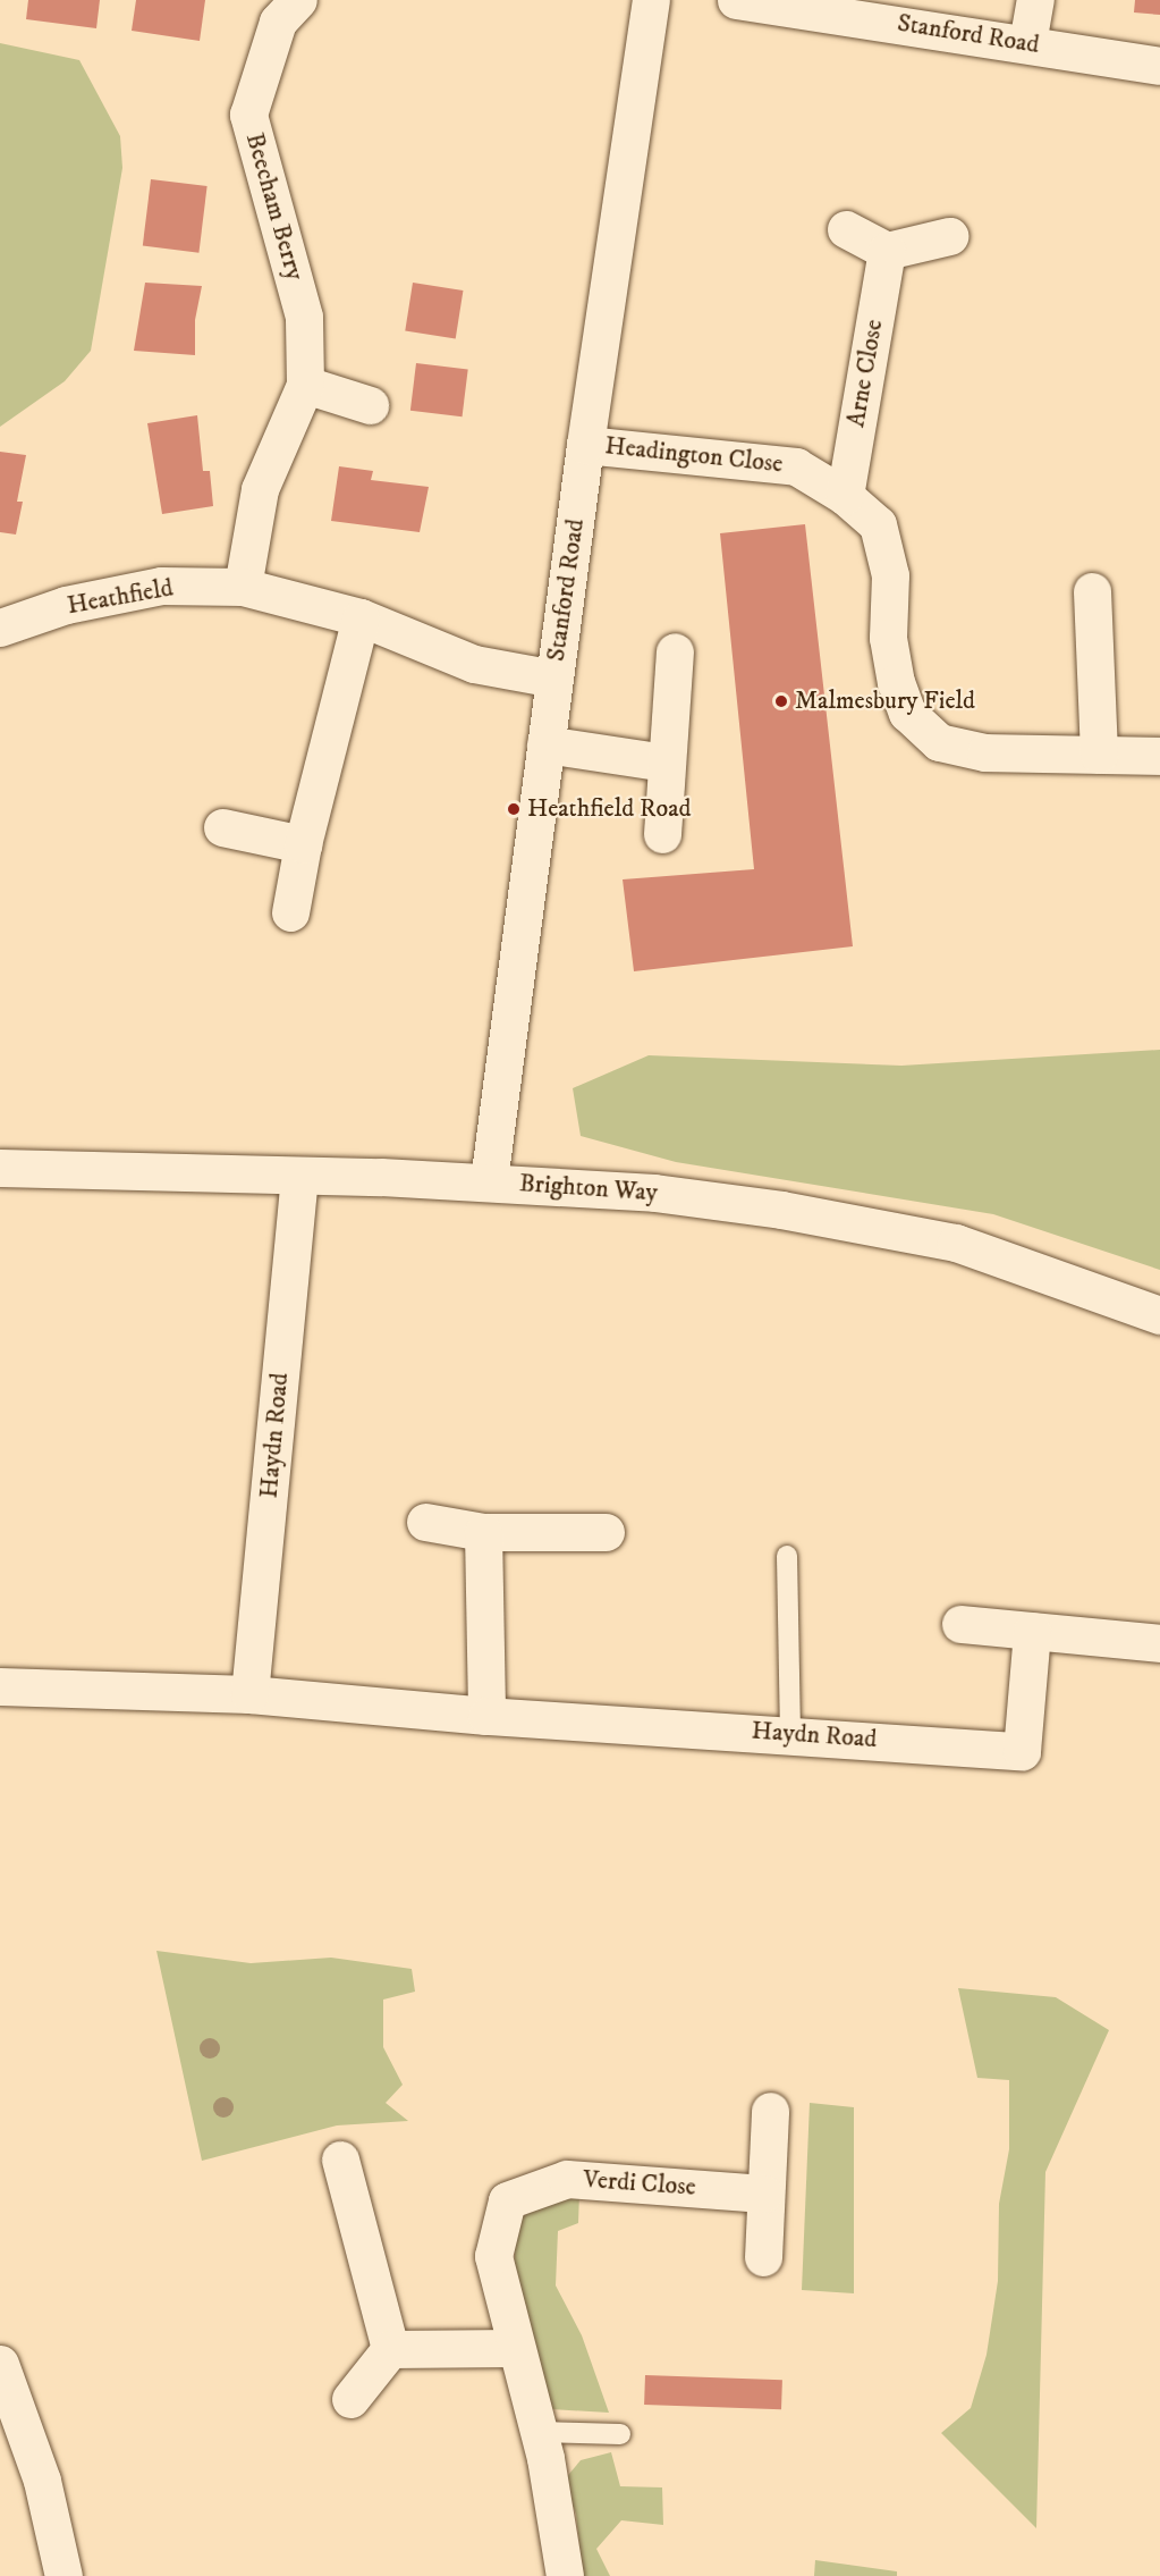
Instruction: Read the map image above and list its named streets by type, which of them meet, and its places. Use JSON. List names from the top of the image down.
{
  "streets": {
    "street": [
      "Stanford Road",
      "Beecham Berry",
      "Arne Close",
      "Headington Close",
      "Heathfield",
      "Brighton Way",
      "Haydn Road",
      "Verdi Close"
    ]
  },
  "crossings": [
    ["Stanford Road", "Headington Close"],
    ["Stanford Road", "Heathfield"],
    ["Stanford Road", "Brighton Way"],
    ["Beecham Berry", "Heathfield"],
    ["Arne Close", "Headington Close"],
    ["Brighton Way", "Haydn Road"]
  ],
  "places": ["Malmesbury Field", "Heathfield Road"]
}
